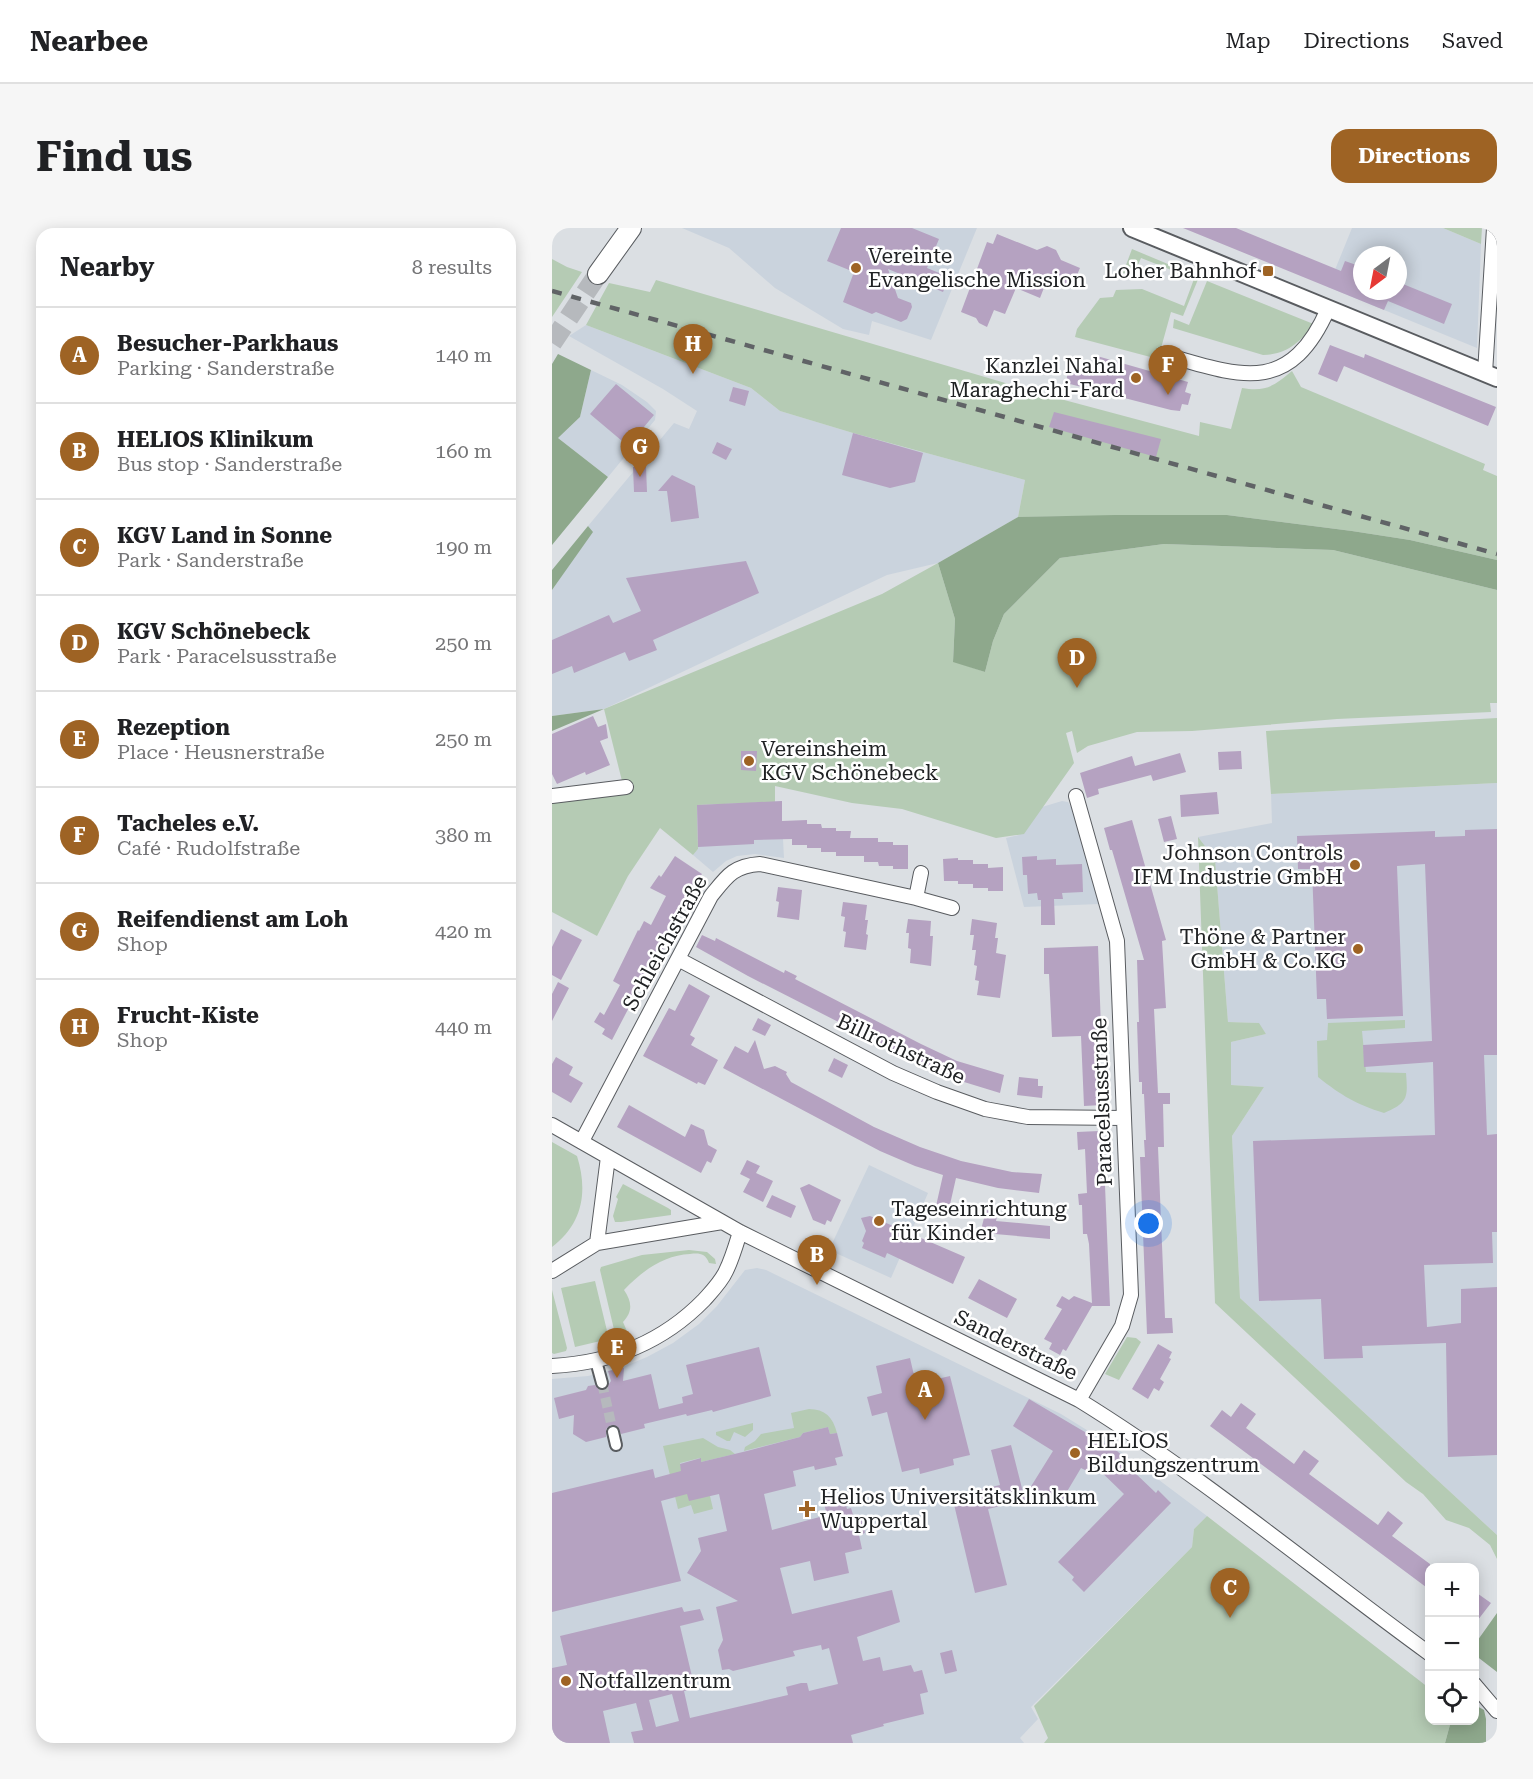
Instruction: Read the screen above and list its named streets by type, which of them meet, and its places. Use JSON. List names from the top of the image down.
{
  "streets": {
    "street": [
      "Schleichstraße",
      "Billrothstraße",
      "Paracelsusstraße",
      "Sanderstraße"
    ]
  },
  "crossings": [
    ["Schleichstraße", "Billrothstraße"],
    ["Schleichstraße", "Sanderstraße"],
    ["Billrothstraße", "Paracelsusstraße"],
    ["Paracelsusstraße", "Sanderstraße"]
  ],
  "places": {
    "other": [
      "Vereinte Evangelische Mission",
      "Kanzlei Nahal Maraghechi-Fard",
      "Vereinsheim KGV Schönebeck",
      "Johnson Controls IFM Industrie GmbH",
      "Thöne & Partner GmbH & Co.KG",
      "Tageseinrichtung für Kinder",
      "HELIOS Bildungszentrum",
      "Notfallzentrum"
    ],
    "transit": ["Loher Bahnhof"],
    "health": ["Helios Universitätsklinkum Wuppertal"]
  },
  "north": "bottom left",
  "page": {
    "header": "Nearbee",
    "nav": ["Map", "Directions", "Saved"],
    "buttons": "Directions",
    "title": "Find us",
    "heading": ["Nearby", "8 results"],
    "list": [
      {
        "mark": "A",
        "name": "Besucher-Parkhaus",
        "note": "Parking · Sanderstraße",
        "value": "140 m"
      },
      {
        "mark": "B",
        "name": "HELIOS Klinikum",
        "note": "Bus stop · Sanderstraße",
        "value": "160 m"
      },
      {
        "mark": "C",
        "name": "KGV Land in Sonne",
        "note": "Park · Sanderstraße",
        "value": "190 m"
      },
      {
        "mark": "D",
        "name": "KGV Schönebeck",
        "note": "Park · Paracelsusstraße",
        "value": "250 m"
      },
      {
        "mark": "E",
        "name": "Rezeption",
        "note": "Place · Heusnerstraße",
        "value": "250 m"
      },
      {
        "mark": "F",
        "name": "Tacheles e.V.",
        "note": "Café · Rudolfstraße",
        "value": "380 m"
      },
      {
        "mark": "G",
        "name": "Reifendienst am Loh",
        "note": "Shop",
        "value": "420 m"
      },
      {
        "mark": "H",
        "name": "Frucht-Kiste",
        "note": "Shop",
        "value": "440 m"
      }
    ],
    "pins": [
      "H",
      "F",
      "G",
      "D",
      "B",
      "E",
      "A",
      "C"
    ],
    "map_buttons": ["+", "−"]
  }
}
